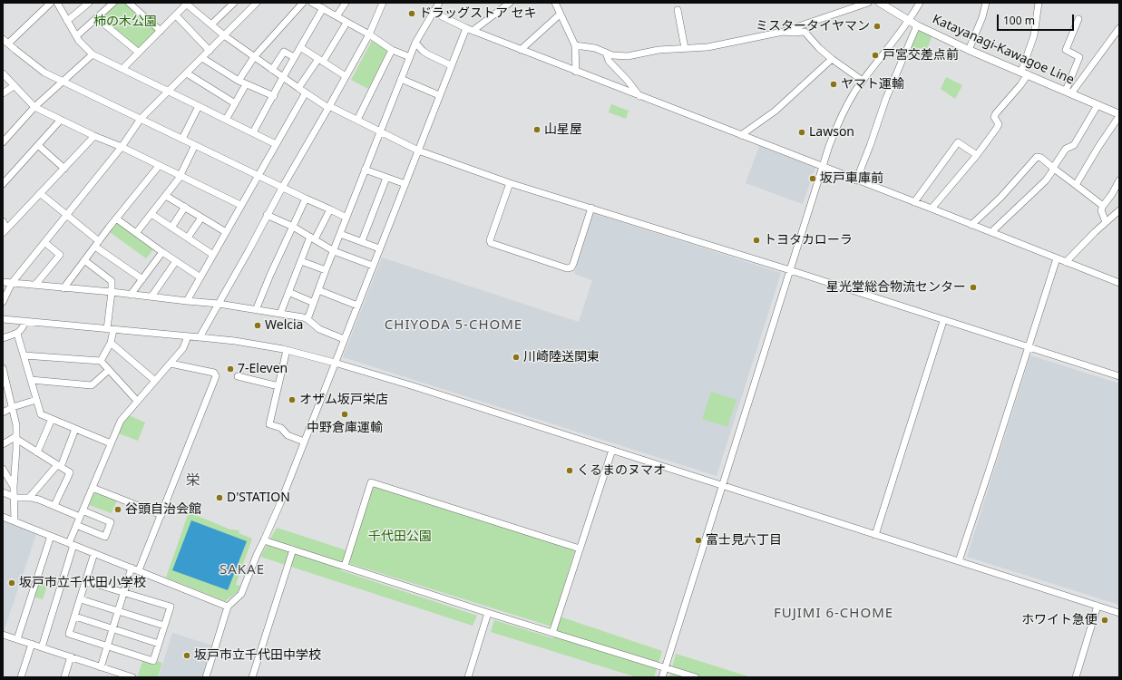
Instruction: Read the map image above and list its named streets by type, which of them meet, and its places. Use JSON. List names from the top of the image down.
{
  "streets": {
    "main road": ["Katayanagi-Kawagoe Line"]
  },
  "districts": [
    "CHIYODA 5-CHOME",
    "栄",
    "SAKAE",
    "FUJIMI 6-CHOME"
  ],
  "parks": ["柿の木公園", "千代田公園"],
  "places": [
    "ドラッグストア セキ",
    "ミスタータイヤマン",
    "戸宮交差点前",
    "ヤマト運輸",
    "山星屋",
    "Lawson",
    "坂戸車庫前",
    "トヨタカローラ",
    "星光堂総合物流センター",
    "Welcia",
    "川崎陸送関東",
    "7-Eleven",
    "オザム坂戸栄店",
    "中野倉庫運輸",
    "くるまのヌマオ",
    "D'STATION",
    "谷頭自治会館",
    "富士見六丁目",
    "坂戸市立千代田小学校",
    "ホワイト急便",
    "坂戸市立千代田中学校"
  ],
  "scale_bar": "100 m"
}
